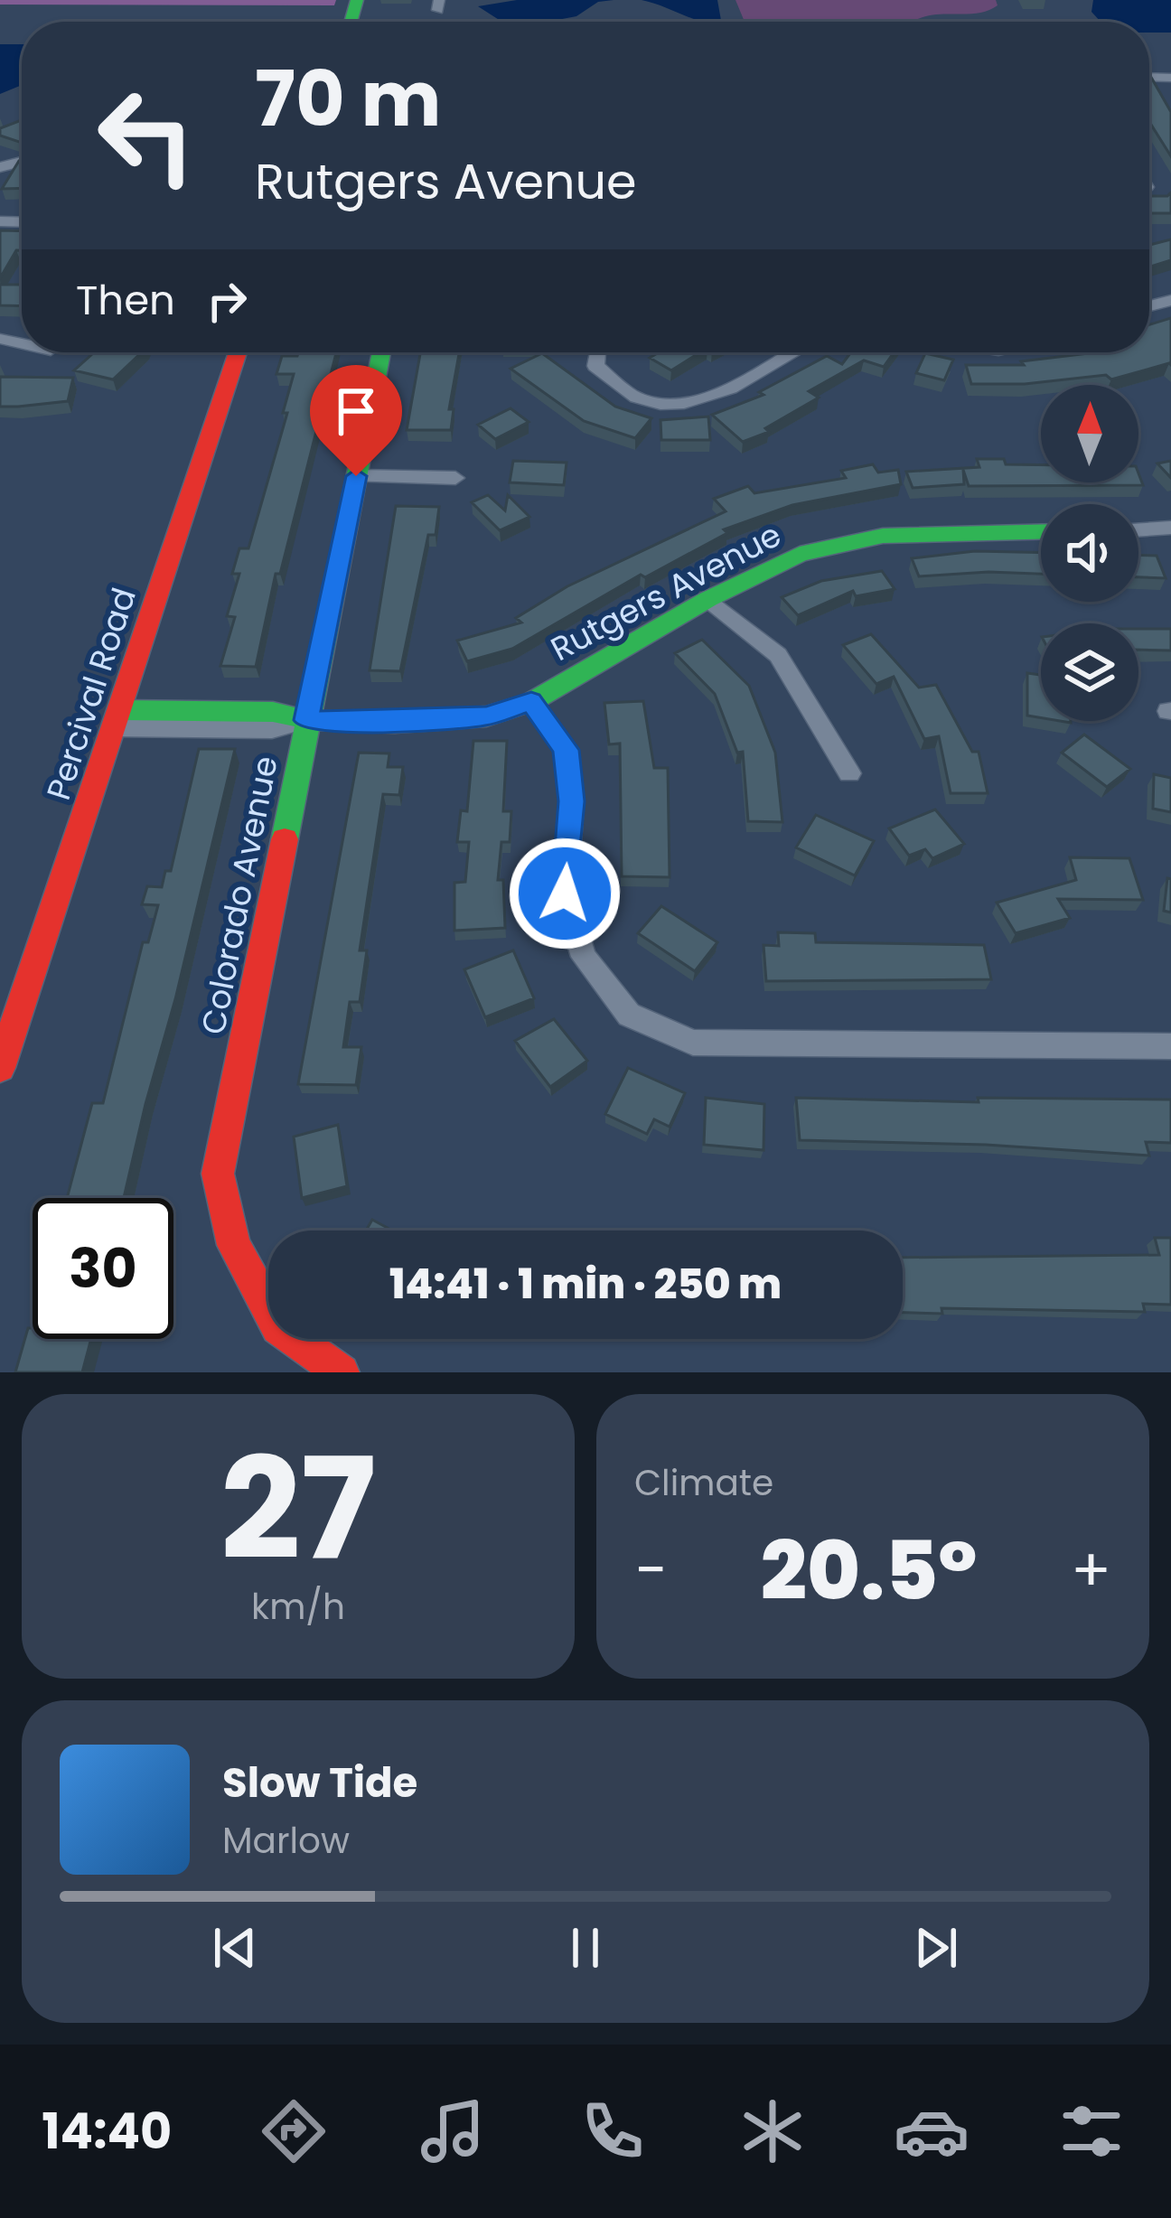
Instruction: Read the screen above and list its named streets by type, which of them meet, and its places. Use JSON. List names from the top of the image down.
{
  "streets": {
    "street": ["Rutgers Avenue", "Percival Road", "Colorado Avenue"]
  },
  "crossings": [
    ["Rutgers Avenue", "Percival Road"],
    ["Rutgers Avenue", "Colorado Avenue"]
  ],
  "north": "top",
  "page": {
    "turn": ["70 m", "Rutgers Avenue"],
    "then": "Then",
    "limit": "30",
    "trip": "14:41 · 1 min · 250 m",
    "tile": [
      ["27", "km/h"],
      "Climate"
    ],
    "heat": ["−", "20.5°", "+"],
    "song": ["Slow Tide", "Marlow"],
    "tabs": "14:40"
  }
}
